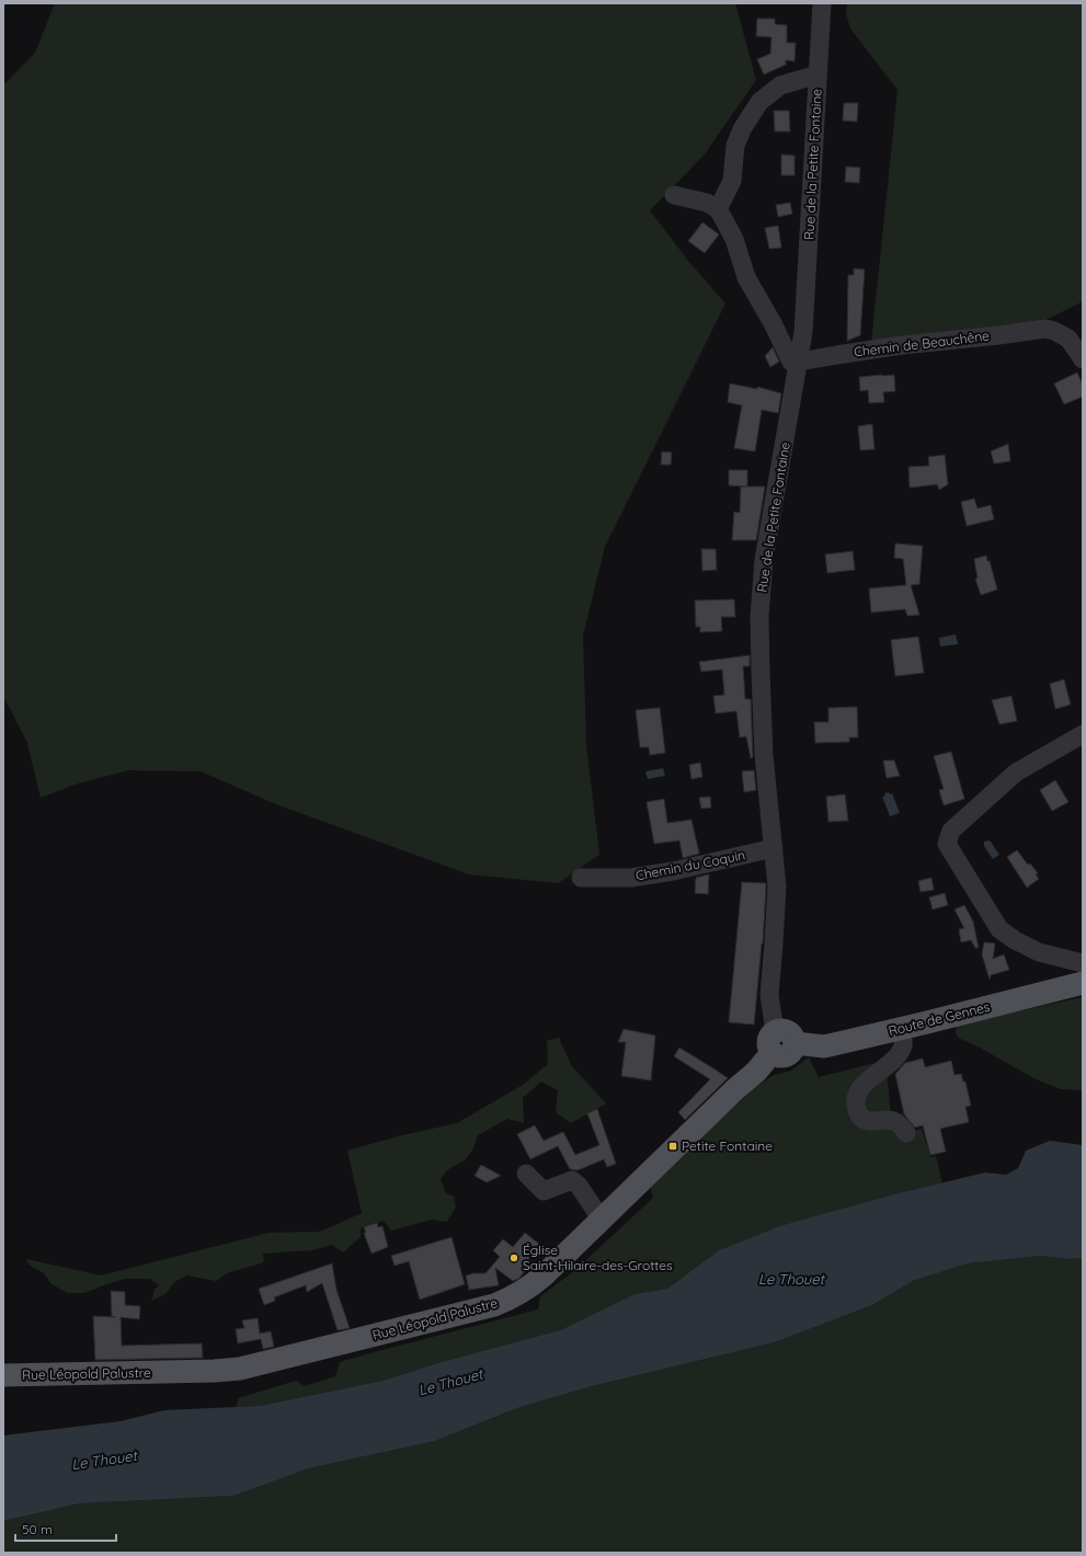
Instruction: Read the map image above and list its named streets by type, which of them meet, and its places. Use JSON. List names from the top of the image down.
{
  "streets": {
    "main road": ["Route de Gennes", "Rue Léopold Palustre"],
    "street": ["Rue de la Petite Fontaine", "Chemin de Beauchêne", "Chemin du Coquin"]
  },
  "crossings": [
    ["Rue de la Petite Fontaine", "Chemin de Beauchêne"],
    ["Rue de la Petite Fontaine", "Chemin du Coquin"],
    ["Rue de la Petite Fontaine", "Route de Gennes"],
    ["Rue de la Petite Fontaine", "Rue Léopold Palustre"],
    ["Route de Gennes", "Rue Léopold Palustre"]
  ],
  "water": ["Le Thouet"],
  "places": {
    "transit": ["Petite Fontaine"],
    "other": ["Église Saint-Hilaire-des-Grottes"]
  },
  "scale_bar": "50 m"
}
